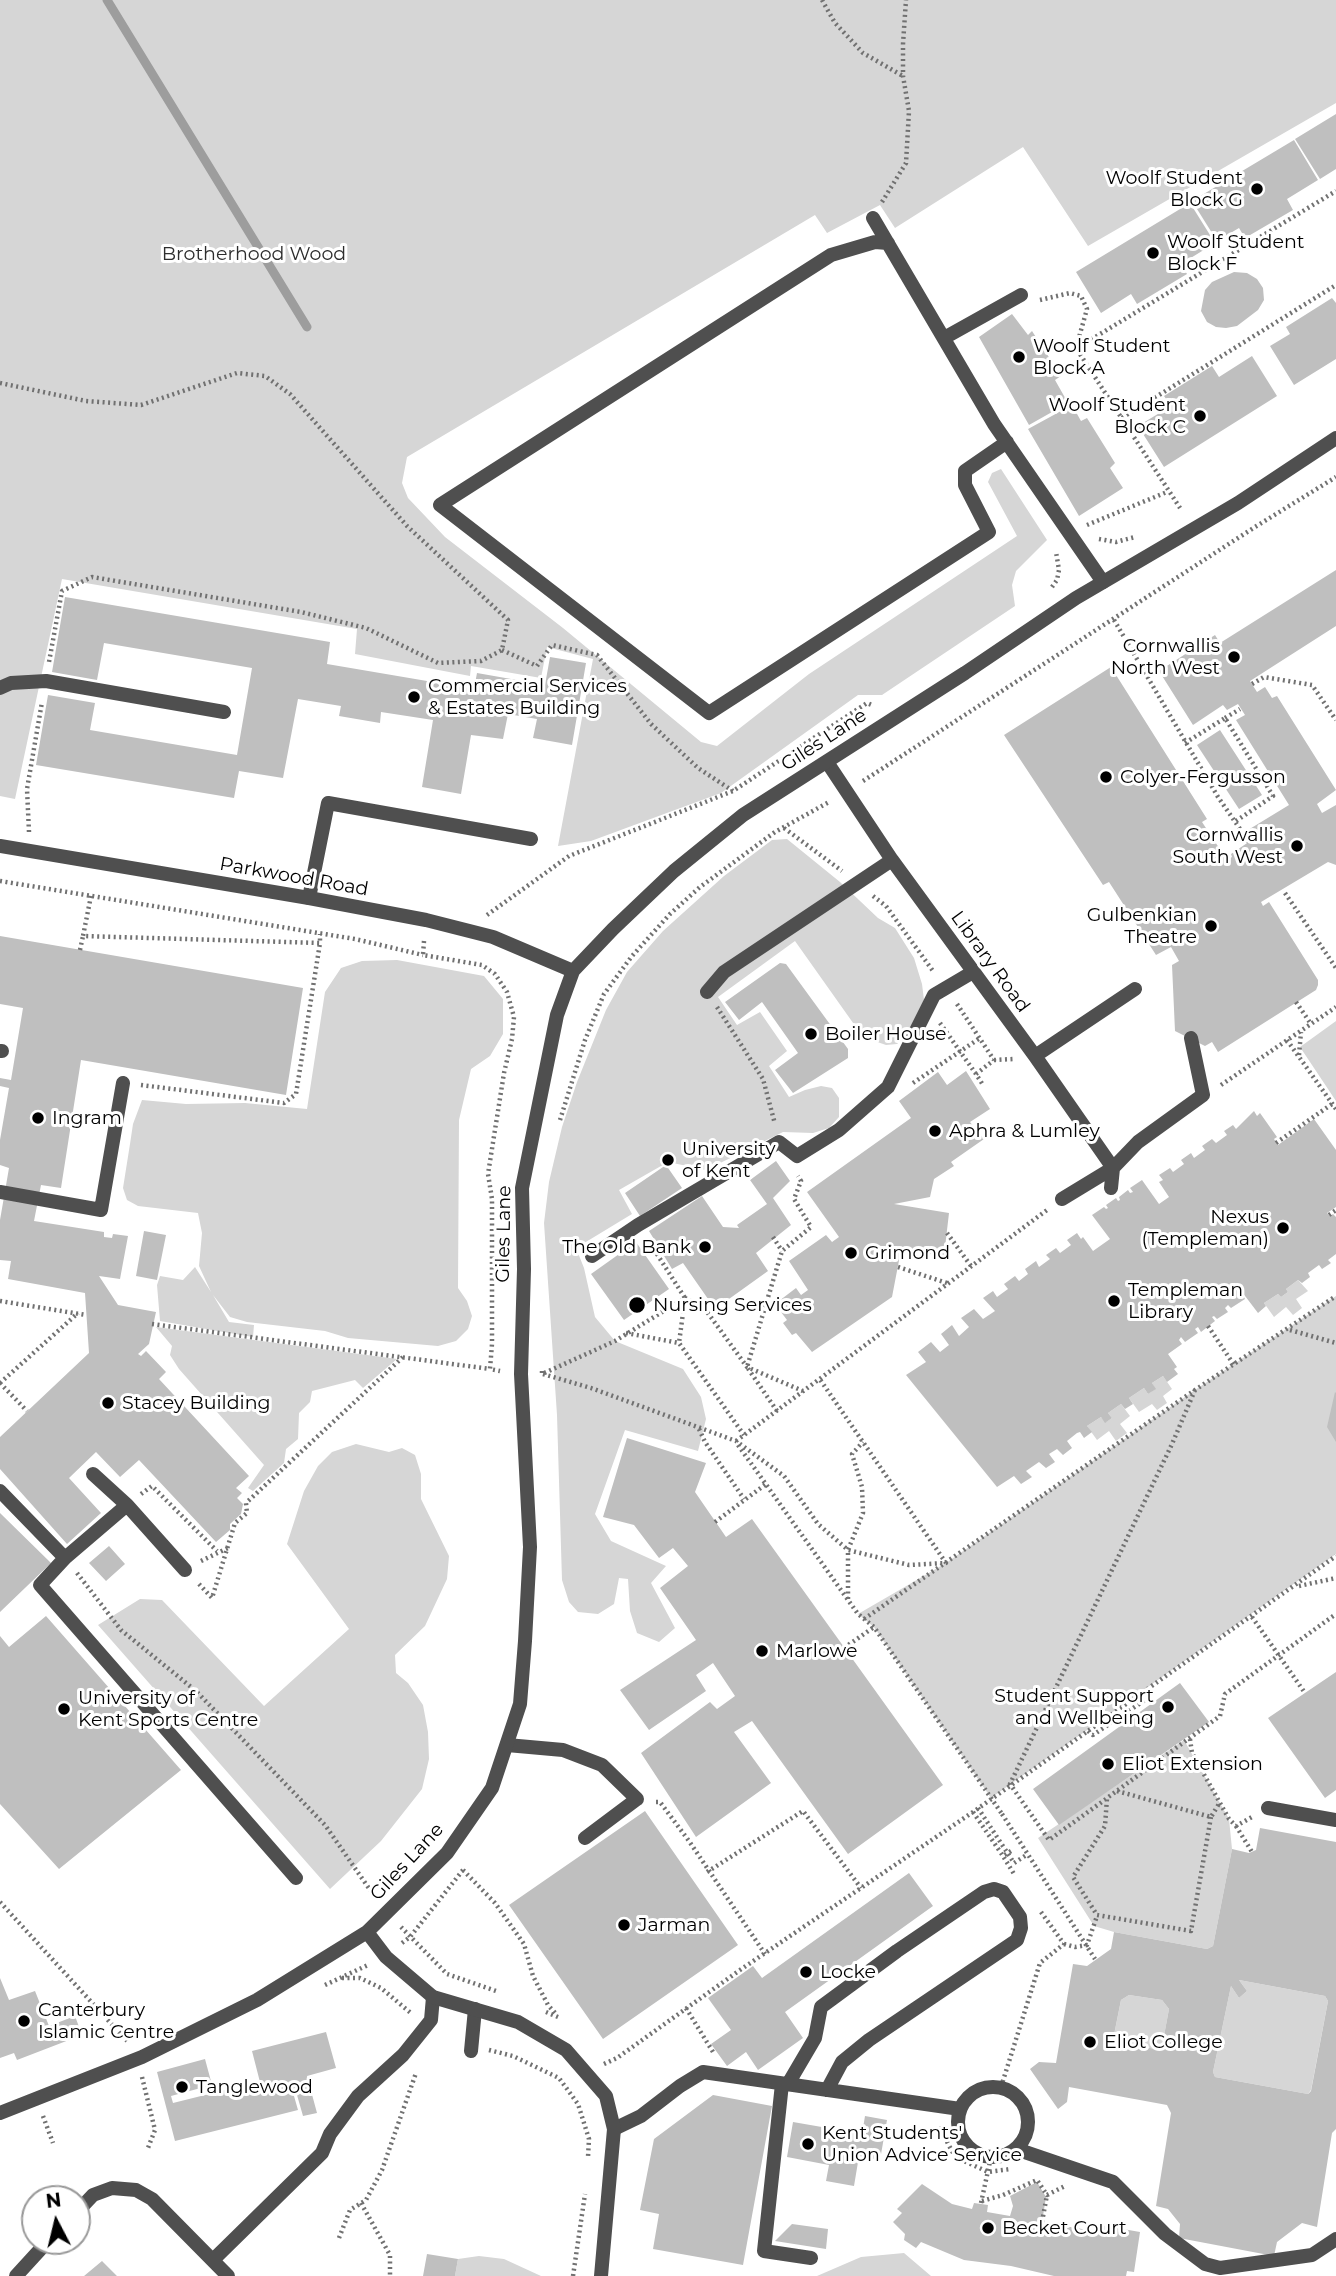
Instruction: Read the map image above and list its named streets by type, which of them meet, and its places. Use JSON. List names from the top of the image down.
{
  "streets": {
    "street": ["Giles Lane", "Parkwood Road", "Library Road"]
  },
  "crossings": [
    ["Giles Lane", "Parkwood Road"],
    ["Giles Lane", "Library Road"]
  ],
  "parks": ["Brotherhood Wood"],
  "places": [
    "Woolf Student Block G",
    "Woolf Student Block F",
    "Woolf Student Block A",
    "Woolf Student Block C",
    "Cornwallis North West",
    "Commercial Services & Estates Building",
    "Colyer-Fergusson",
    "Cornwallis South West",
    "Gulbenkian Theatre",
    "Boiler House",
    "Ingram",
    "Aphra & Lumley",
    "University of Kent",
    "Nexus (Templeman)",
    "The Old Bank",
    "Grimond",
    "Templeman Library",
    "Nursing Services",
    "Stacey Building",
    "Marlowe",
    "Student Support and Wellbeing",
    "University of Kent Sports Centre",
    "Eliot Extension",
    "Jarman",
    "Locke",
    "Canterbury Islamic Centre",
    "Eliot College",
    "Tanglewood",
    "Kent Students' Union Advice Service",
    "Becket Court"
  ],
  "north": "top"
}
